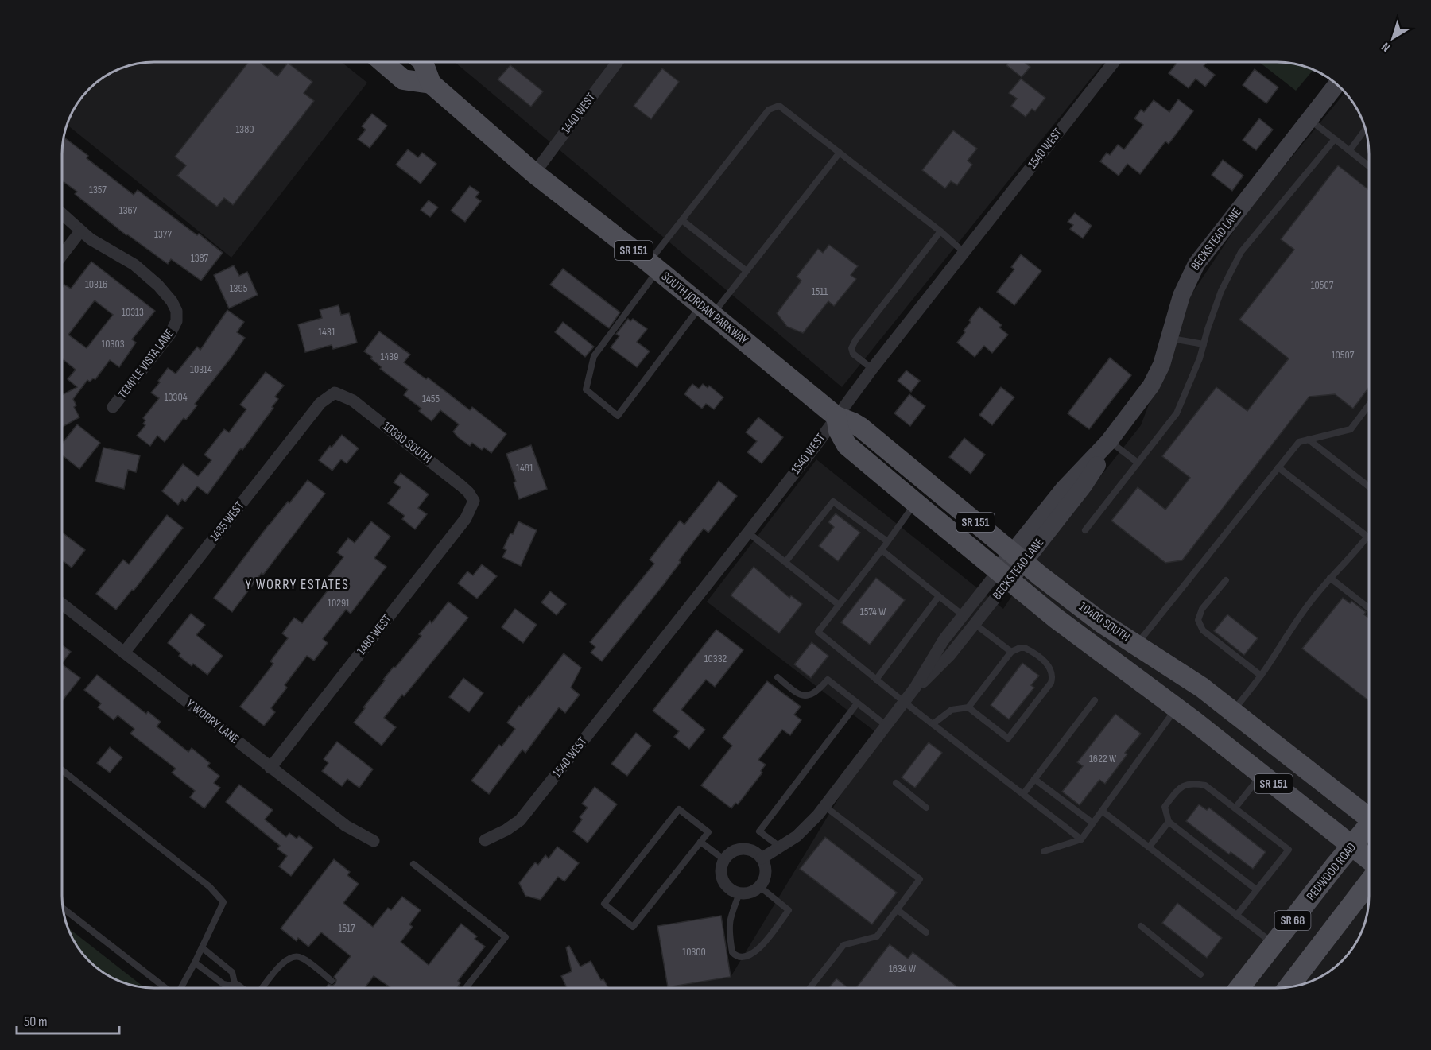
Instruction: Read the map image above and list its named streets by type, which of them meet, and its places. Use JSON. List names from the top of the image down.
{
  "streets": {
    "main road": [
      "SR 151",
      "SOUTH JORDAN PARKWAY",
      "10400 SOUTH",
      "REDWOOD ROAD",
      "SR 68"
    ],
    "street": [
      "1440 WEST",
      "1540 WEST",
      "BECKSTEAD LANE",
      "TEMPLE VISTA LANE",
      "10330 SOUTH",
      "1435 WEST",
      "1480 WEST",
      "Y WORRY LANE"
    ]
  },
  "crossings": [
    ["1440 WEST", "SOUTH JORDAN PARKWAY"],
    ["1540 WEST", "SOUTH JORDAN PARKWAY"],
    ["1540 WEST", "10400 SOUTH"],
    ["BECKSTEAD LANE", "10400 SOUTH"],
    ["SR 151", "SOUTH JORDAN PARKWAY"],
    ["SOUTH JORDAN PARKWAY", "10400 SOUTH"],
    ["10330 SOUTH", "1435 WEST"],
    ["10330 SOUTH", "1480 WEST"],
    ["1435 WEST", "Y WORRY LANE"],
    ["10400 SOUTH", "REDWOOD ROAD"],
    ["1480 WEST", "Y WORRY LANE"]
  ],
  "districts": ["Y WORRY ESTATES"],
  "house_numbers": [
    "1380",
    "1357",
    "1367",
    "1377",
    "1387",
    "10316",
    "10507",
    "1395",
    "1511",
    "10313",
    "1431",
    "10303",
    "10507",
    "1439",
    "10314",
    "10304",
    "1455",
    "1481",
    "10291",
    "1574 W",
    "10332",
    "1622 W",
    "1517",
    "10300",
    "1634 W"
  ],
  "scale_bar": "50 m",
  "north": "bottom left"
}
